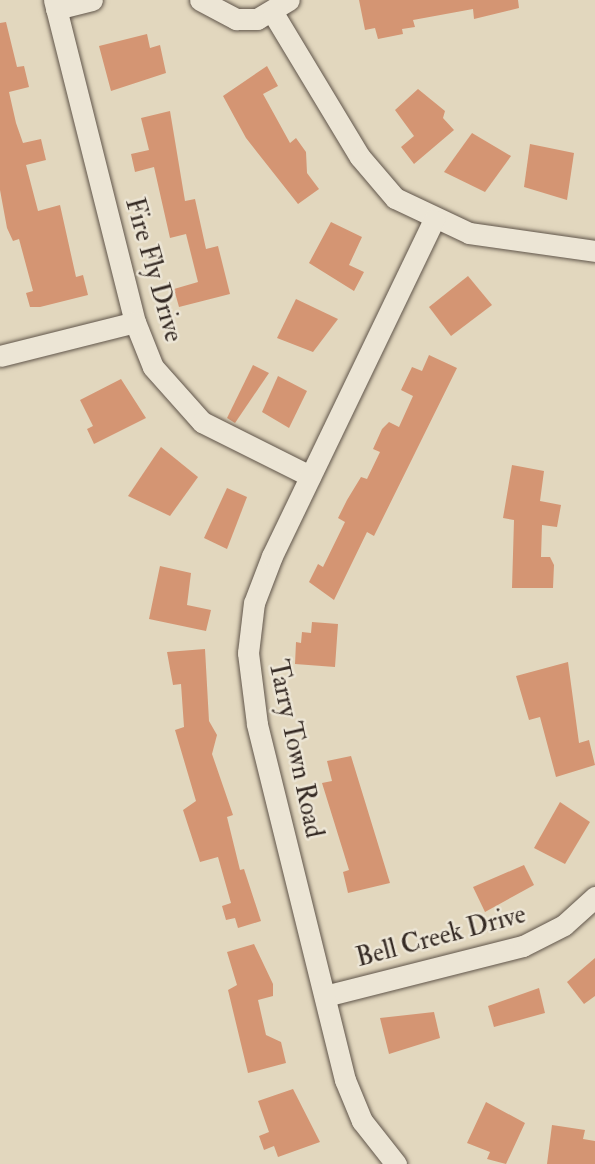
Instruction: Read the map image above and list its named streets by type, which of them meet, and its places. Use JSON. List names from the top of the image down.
{
  "streets": {
    "street": ["Fire Fly Drive", "Tarry Town Road", "Bell Creek Drive"]
  },
  "crossings": [
    ["Fire Fly Drive", "Tarry Town Road"],
    ["Tarry Town Road", "Bell Creek Drive"]
  ]
}
